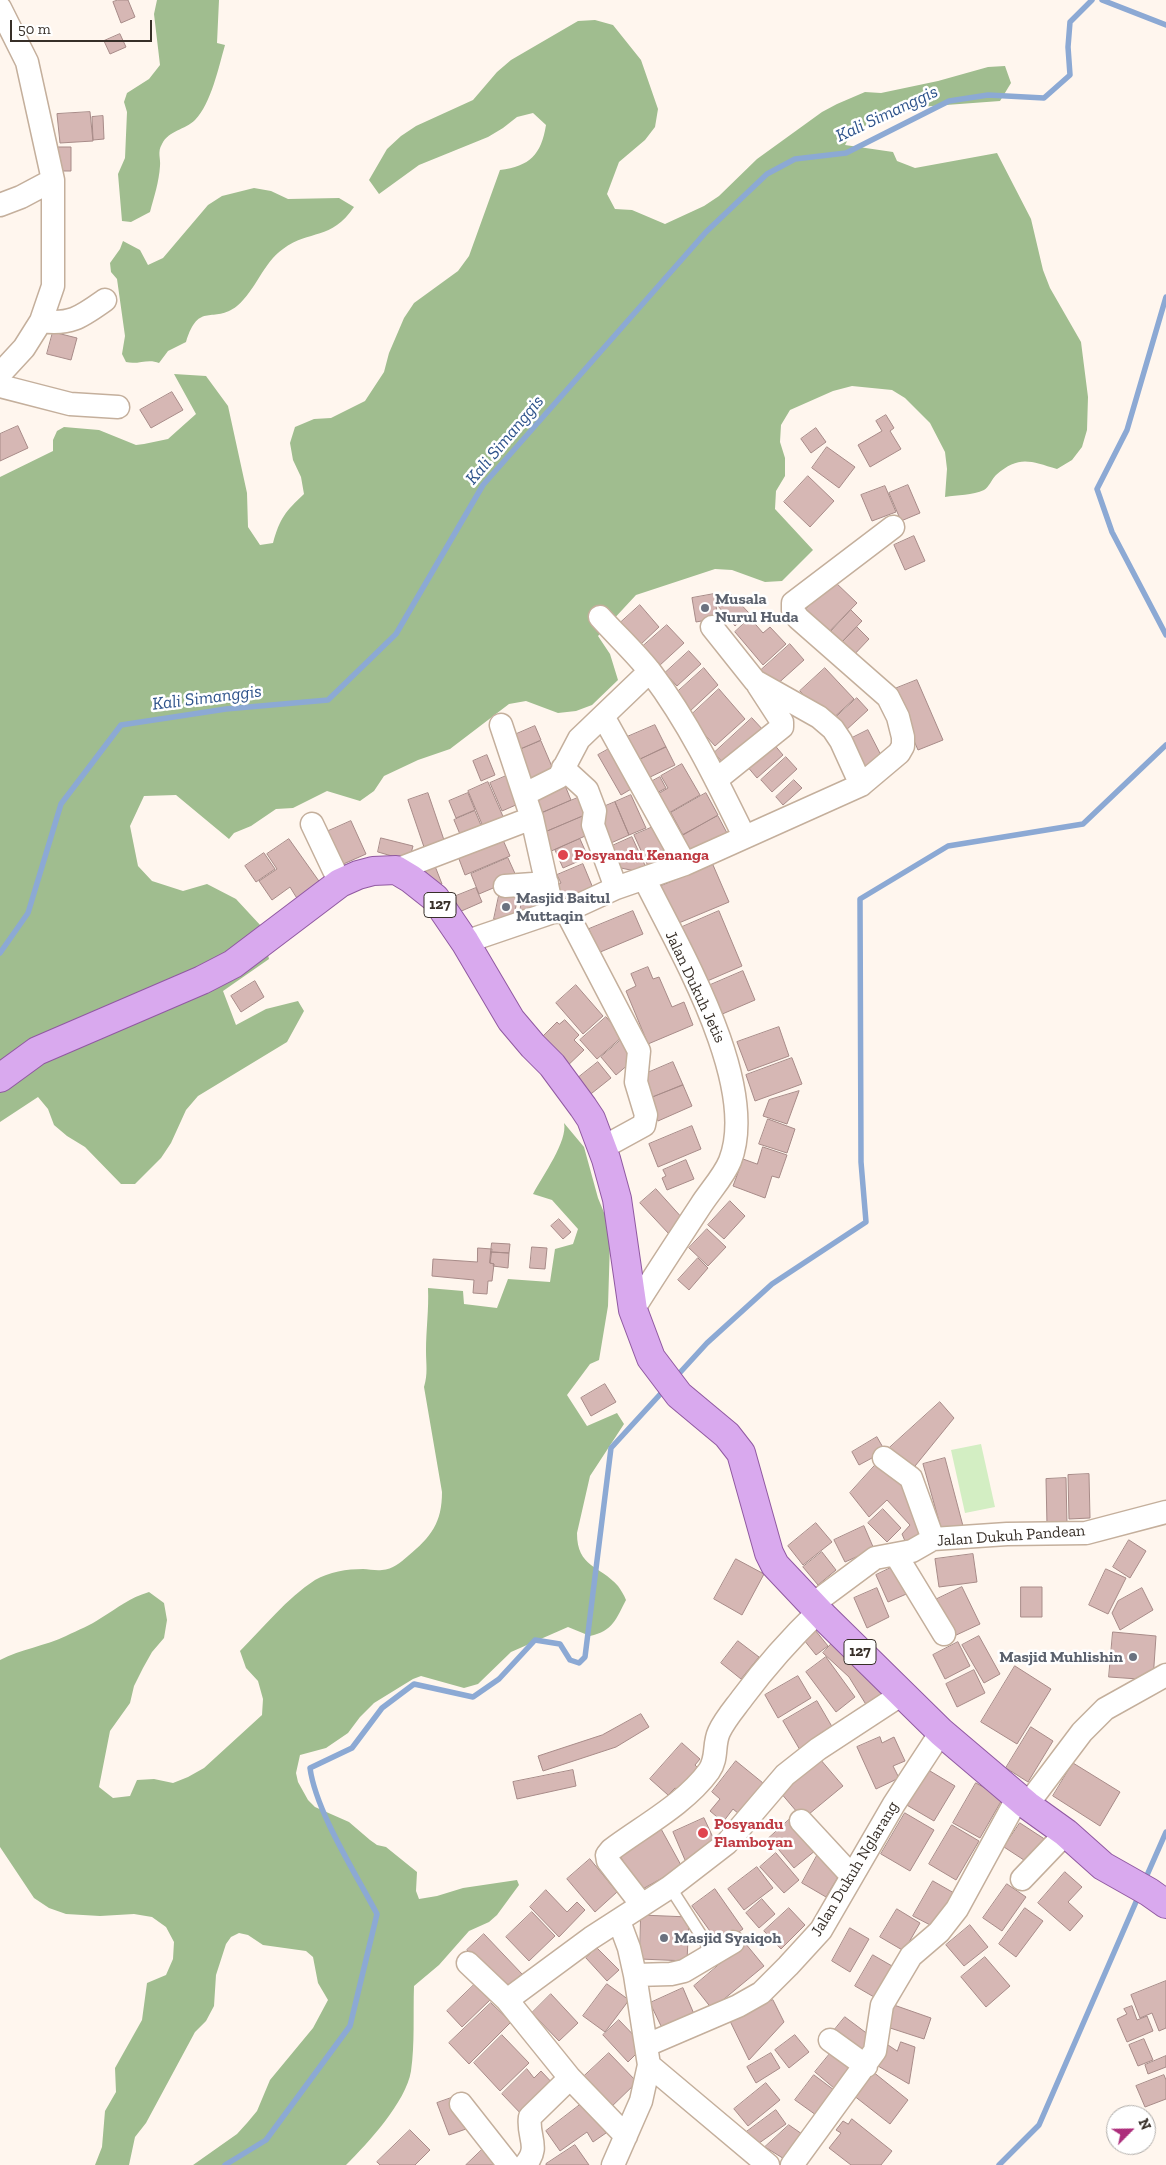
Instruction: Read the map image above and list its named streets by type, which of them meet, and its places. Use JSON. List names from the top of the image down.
{
  "streets": {
    "main road": ["127"],
    "street": ["Jalan Dukuh Jetis", "Jalan Dukuh Pandean", "Jalan Dukuh Nglarang"]
  },
  "crossings": [
    ["127", "Jalan Dukuh Jetis"],
    ["127", "Jalan Dukuh Pandean"],
    ["127", "Jalan Dukuh Nglarang"]
  ],
  "water": ["Kali Simanggis"],
  "places": [
    "Musala Nurul Huda",
    "Posyandu Kenanga",
    "Masjid Baitul Muttaqin",
    "Masjid Muhlishin",
    "Posyandu Flamboyan",
    "Masjid Syaiqoh"
  ],
  "scale_bar": "50 m",
  "north": "top right"
}
